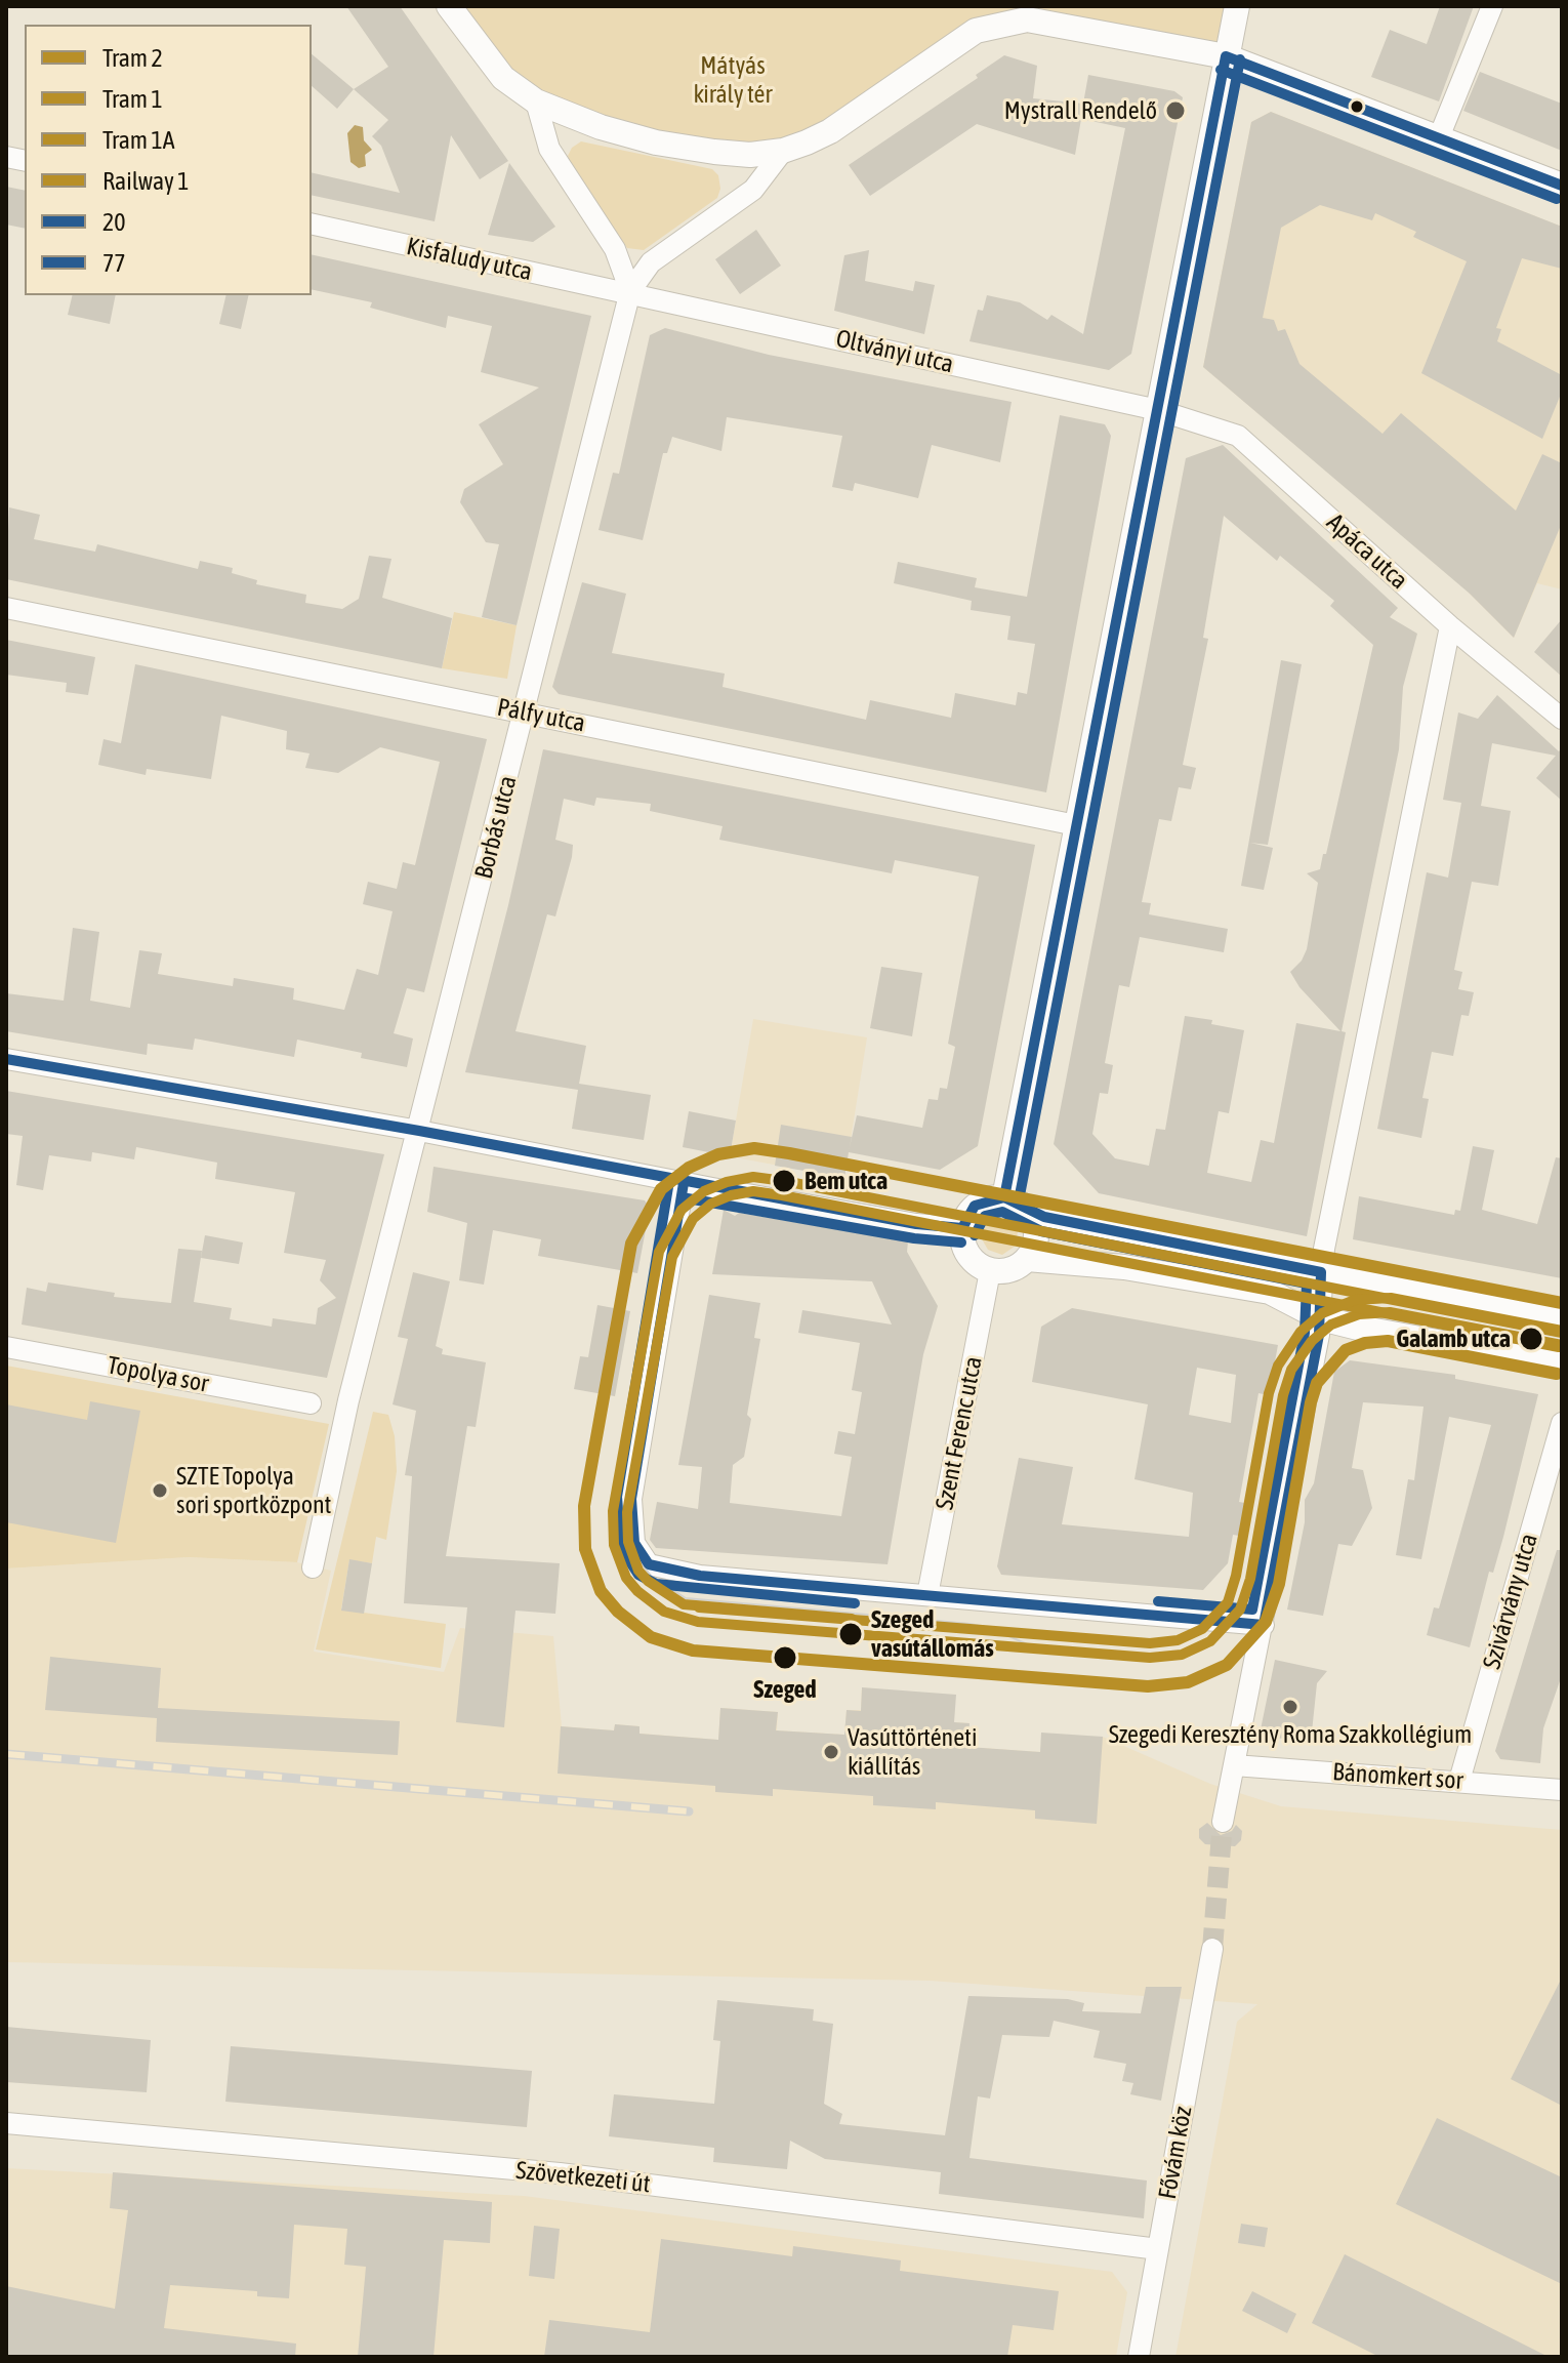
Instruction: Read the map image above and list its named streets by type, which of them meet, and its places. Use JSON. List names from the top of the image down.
{
  "streets": {
    "street": [
      "Kisfaludy utca",
      "Oltványi utca",
      "Apáca utca",
      "Pálfy utca",
      "Borbás utca",
      "Topolya sor",
      "Szent Ferenc utca",
      "Szivárvány utca",
      "Bánomkert sor",
      "Fővám köz",
      "Szövetkezeti út"
    ]
  },
  "crossings": [
    ["Kisfaludy utca", "Oltványi utca"],
    ["Kisfaludy utca", "Borbás utca"],
    ["Oltványi utca", "Apáca utca"],
    ["Oltványi utca", "Borbás utca"],
    ["Pálfy utca", "Borbás utca"],
    ["Szivárvány utca", "Bánomkert sor"],
    ["Fővám köz", "Szövetkezeti út"]
  ],
  "parks": ["Mátyás király tér"],
  "places": [
    "Mystrall Rendelő",
    "Bem utca",
    "Galamb utca",
    "SZTE Topolya sori sportközpont",
    "Szeged vasútállomás",
    "Szeged",
    "Szegedi Keresztény Roma Szakkollégium",
    "Vasúttörténeti kiállítás"
  ],
  "lines": [
    "transit line 20",
    "transit line 77",
    "rail line 1",
    "tram line 2",
    "tram line 1",
    "tram line 1A"
  ],
  "legend": [
    "Tram 2",
    "Tram 1",
    "Tram 1A",
    "Railway 1",
    "20",
    "77"
  ]
}
